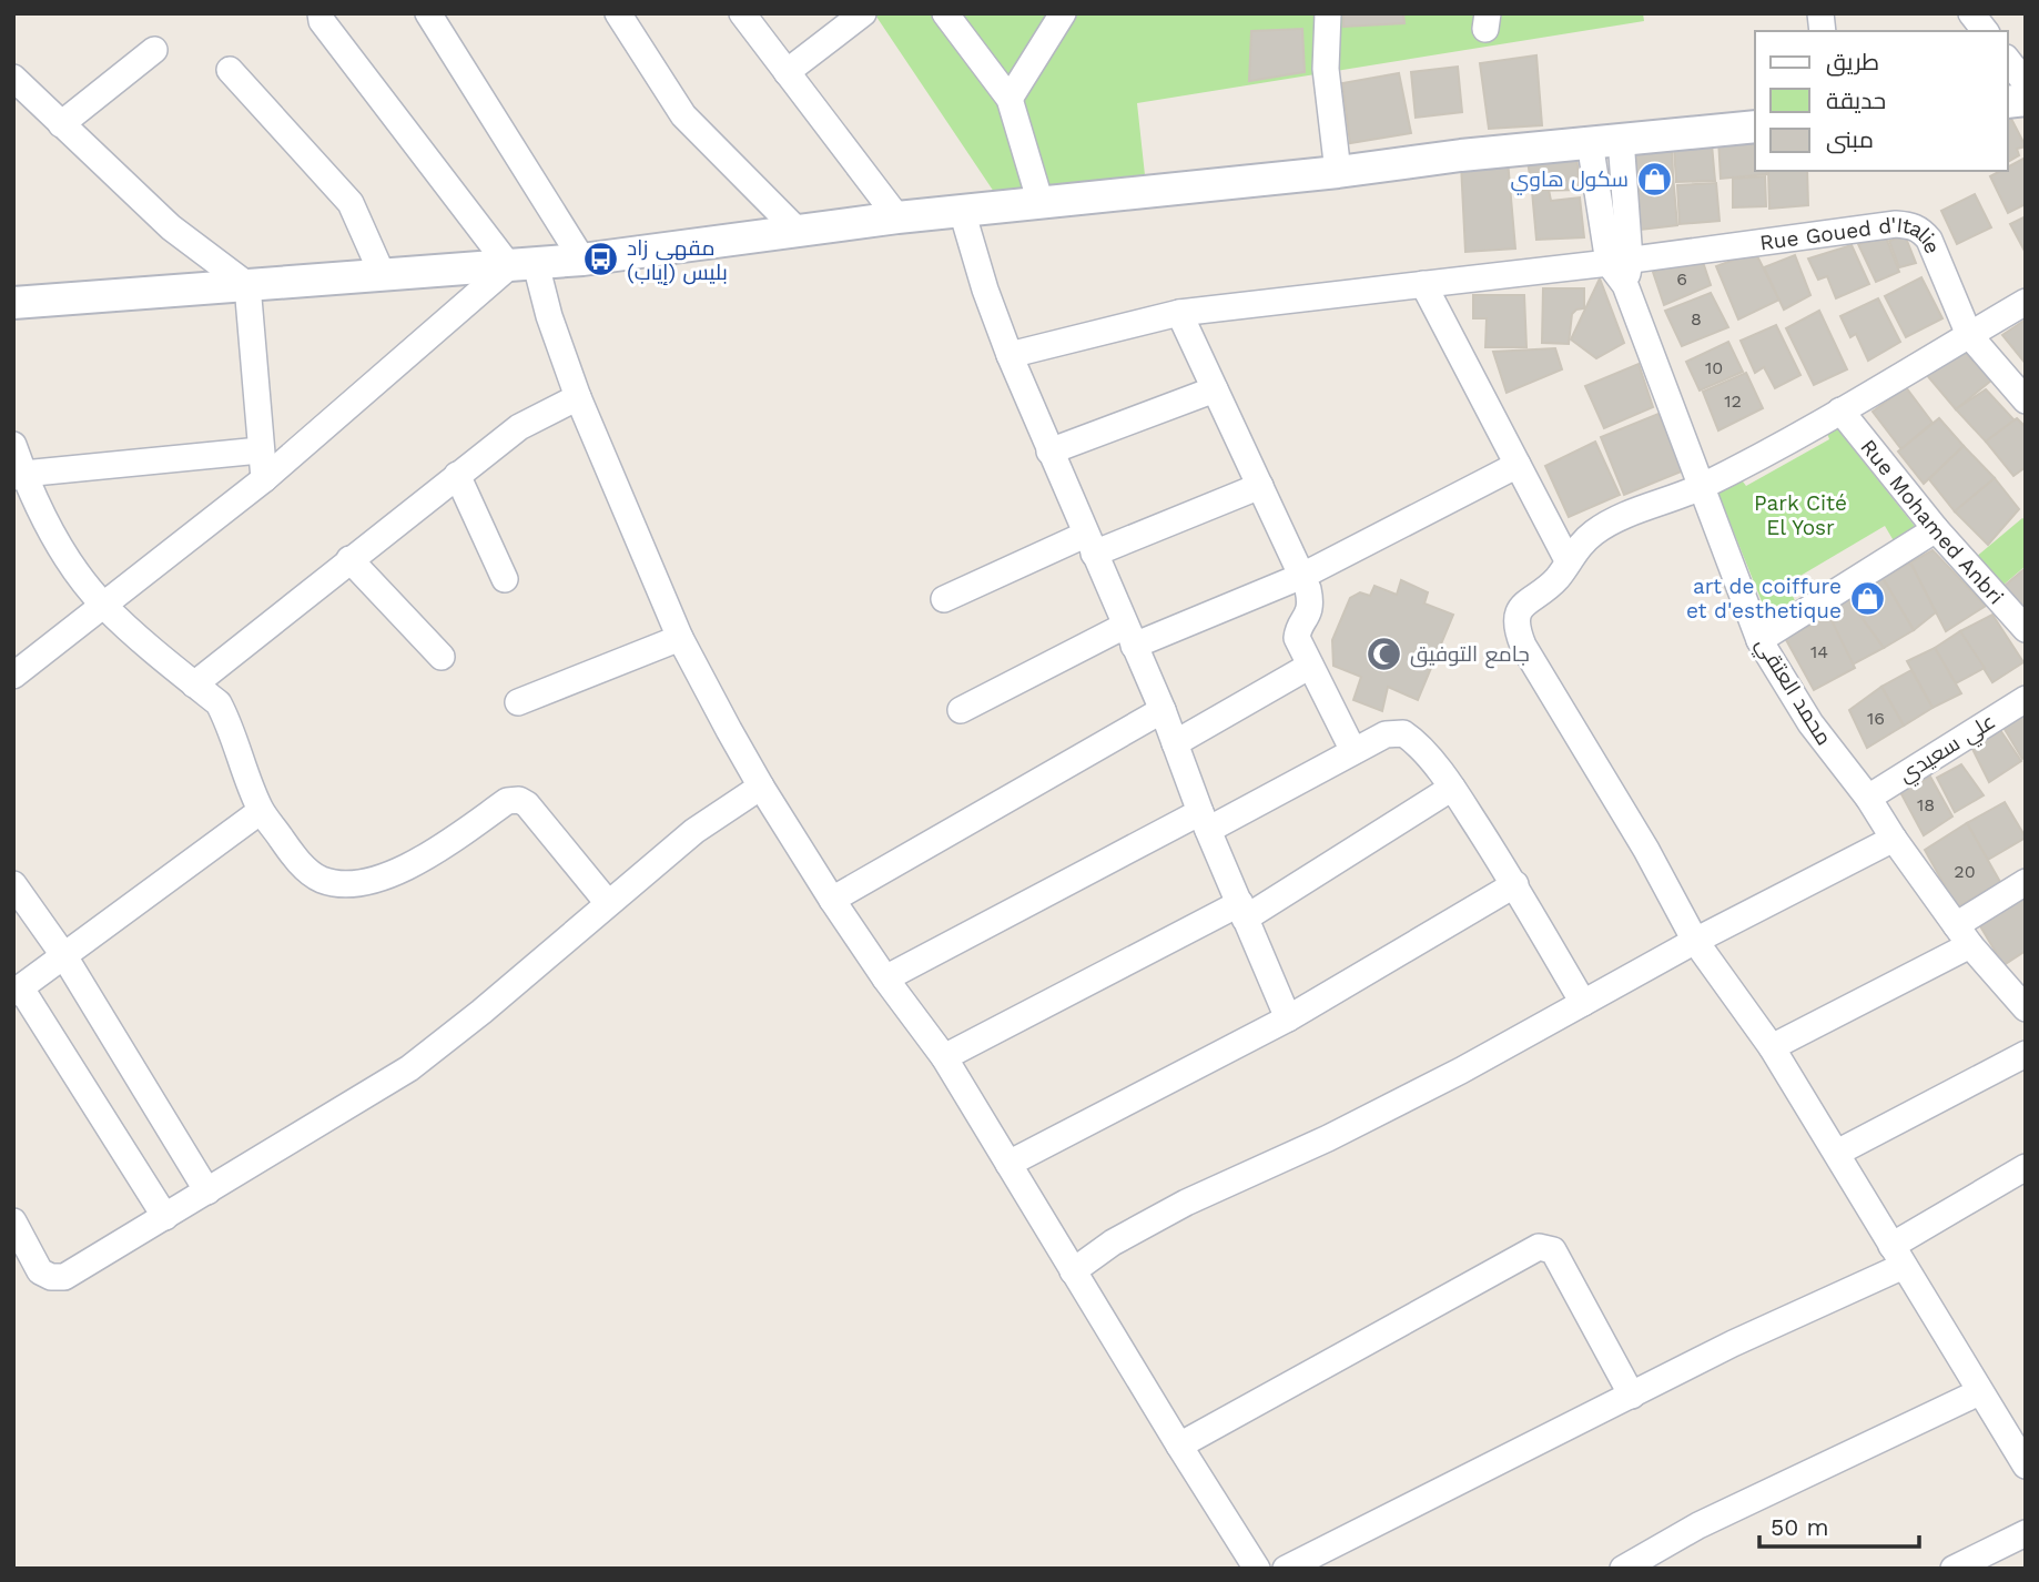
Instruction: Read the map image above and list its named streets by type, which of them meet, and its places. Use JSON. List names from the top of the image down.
{
  "streets": {
    "street": [
      "Rue Goued d'Italie",
      "Rue Mohamed Anbri",
      "محمد العتقي",
      "علي سعيدي"
    ]
  },
  "crossings": [
    ["Rue Goued d'Italie", "محمد العتقي"],
    ["محمد العتقي", "علي سعيدي"]
  ],
  "parks": ["Park Cité El Yosr"],
  "places": {
    "shop": ["سكول هاوي", "art de coiffure et d'esthetique"],
    "bus stop": ["مقهى زاد بليس (إياب)"],
    "mosque": ["جامع التوفيق"]
  },
  "house_numbers": [
    "6",
    "8",
    "10",
    "12",
    "14",
    "16",
    "18",
    "20"
  ],
  "legend": ["طريق", "حديقة", "مبنى"],
  "scale_bar": "50 m"
}
